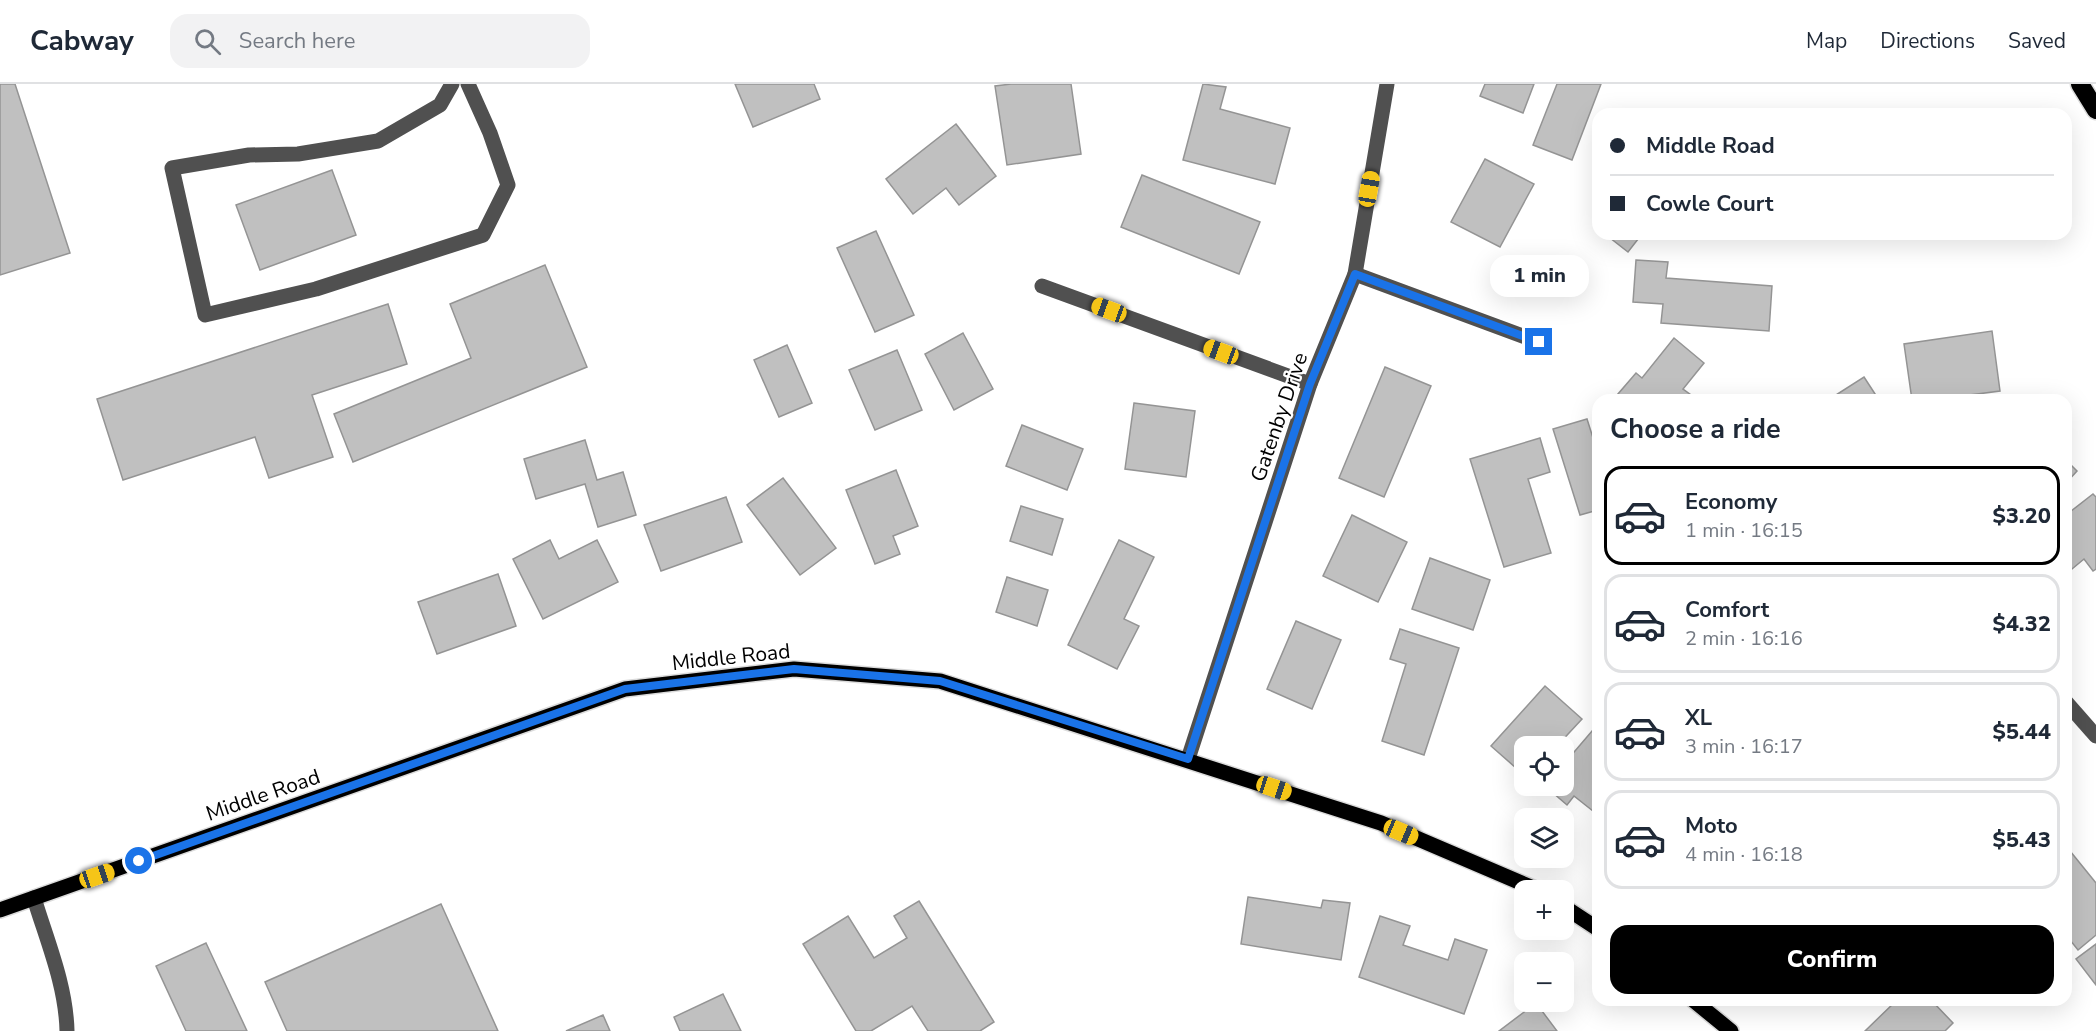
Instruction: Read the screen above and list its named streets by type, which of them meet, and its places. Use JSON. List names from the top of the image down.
{
  "streets": {
    "main road": ["Middle Road"],
    "street": ["Gatenby Drive"]
  },
  "crossings": [
    ["Gatenby Drive", "Middle Road"]
  ],
  "page": {
    "header": "Cabway",
    "search": "Search here",
    "nav": ["Map", "Directions", "Saved"],
    "banner": ["Middle Road", "Cowle Court"],
    "bubble": "1 min",
    "heading": "Choose a ride",
    "list": [
      {
        "name": "Economy",
        "note": "1 min · 16:15",
        "value": "$3.20"
      },
      {
        "name": "Comfort",
        "note": "2 min · 16:16",
        "value": "$4.32"
      },
      {
        "name": "XL",
        "note": "3 min · 16:17",
        "value": "$5.44"
      },
      {
        "name": "Moto",
        "note": "4 min · 16:18",
        "value": "$5.43"
      }
    ],
    "map_buttons": ["+", "−"],
    "buttons": "Confirm"
  }
}
